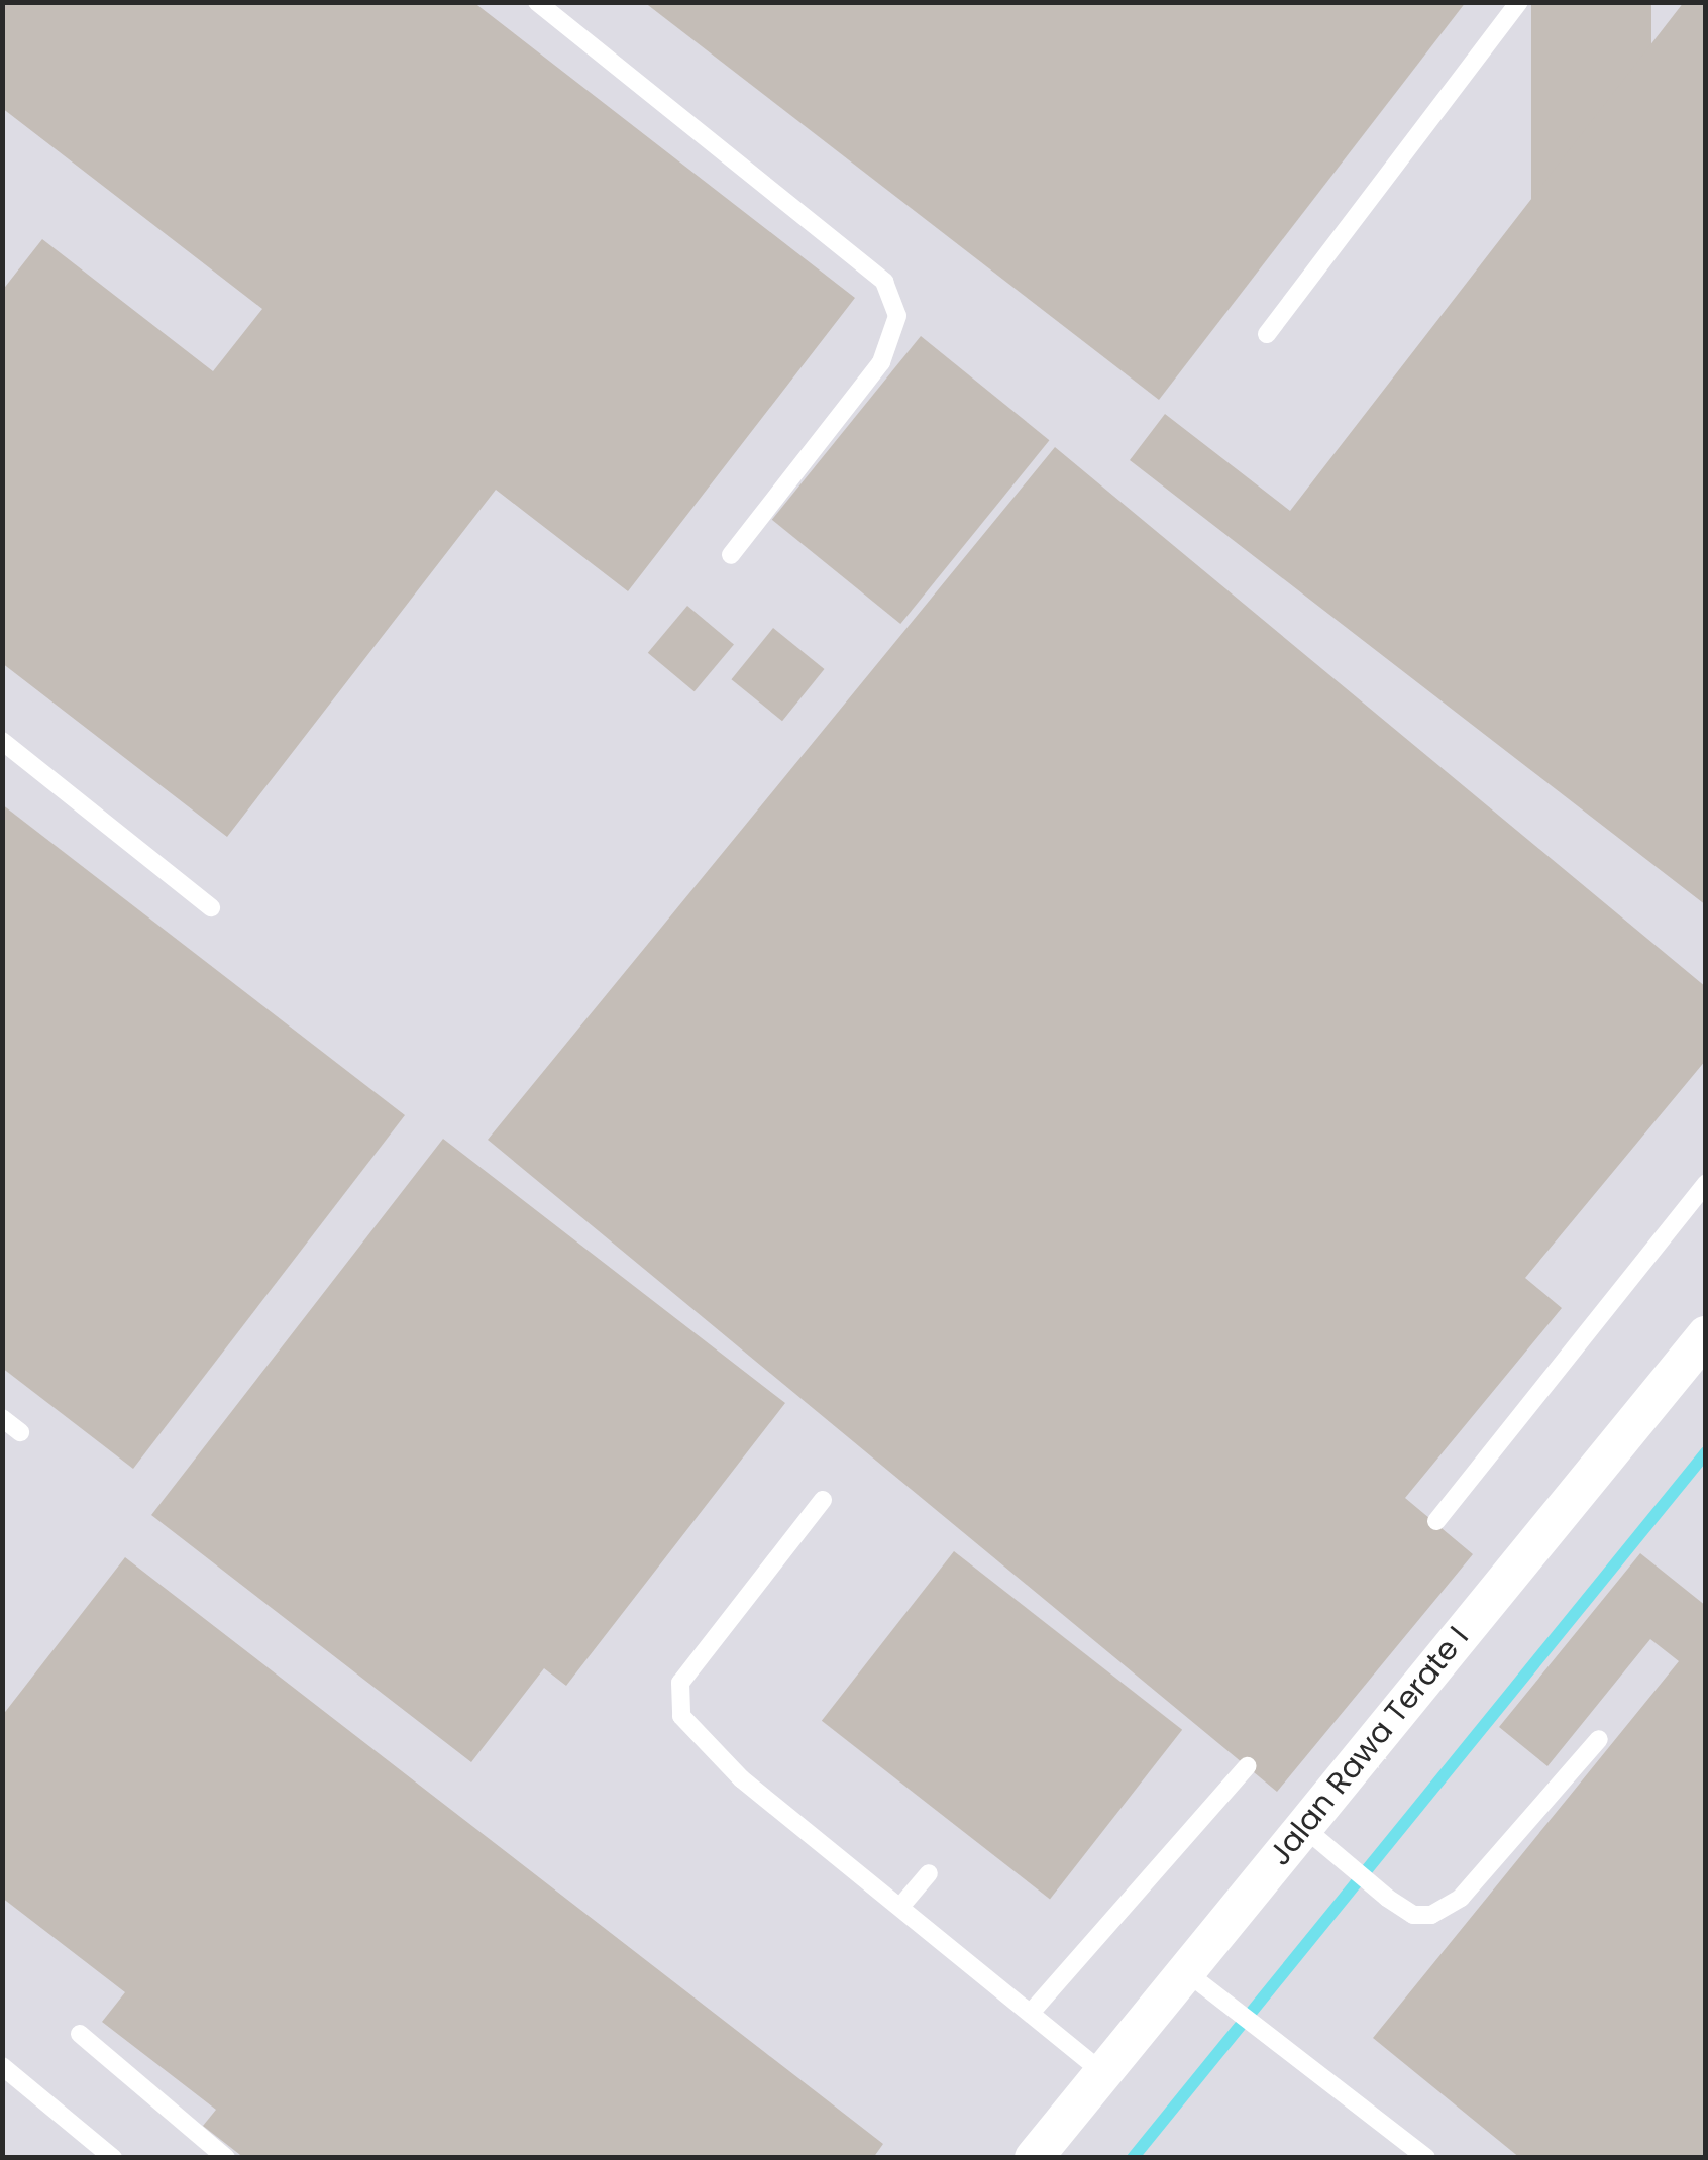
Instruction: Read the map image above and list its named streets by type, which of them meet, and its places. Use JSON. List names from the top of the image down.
{
  "streets": {
    "street": ["Jalan Rawa Terate I"]
  }
}
